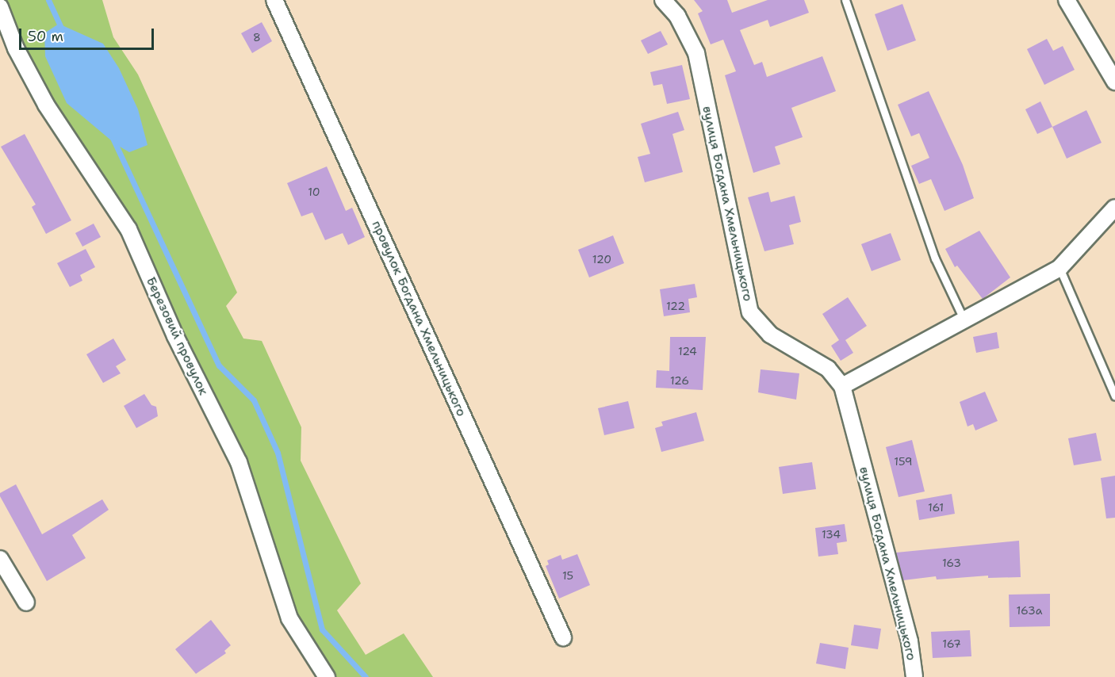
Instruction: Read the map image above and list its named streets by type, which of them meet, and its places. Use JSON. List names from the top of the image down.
{
  "streets": {
    "street": ["вулиця Богдана Хмельницького", "провулок Богдана Хмельницького", "Березовий провулок"]
  },
  "house_numbers": [
    "8",
    "10",
    "120",
    "122",
    "124",
    "126",
    "159",
    "161",
    "134",
    "163",
    "15",
    "163а",
    "167"
  ],
  "scale_bar": "50 m"
}
